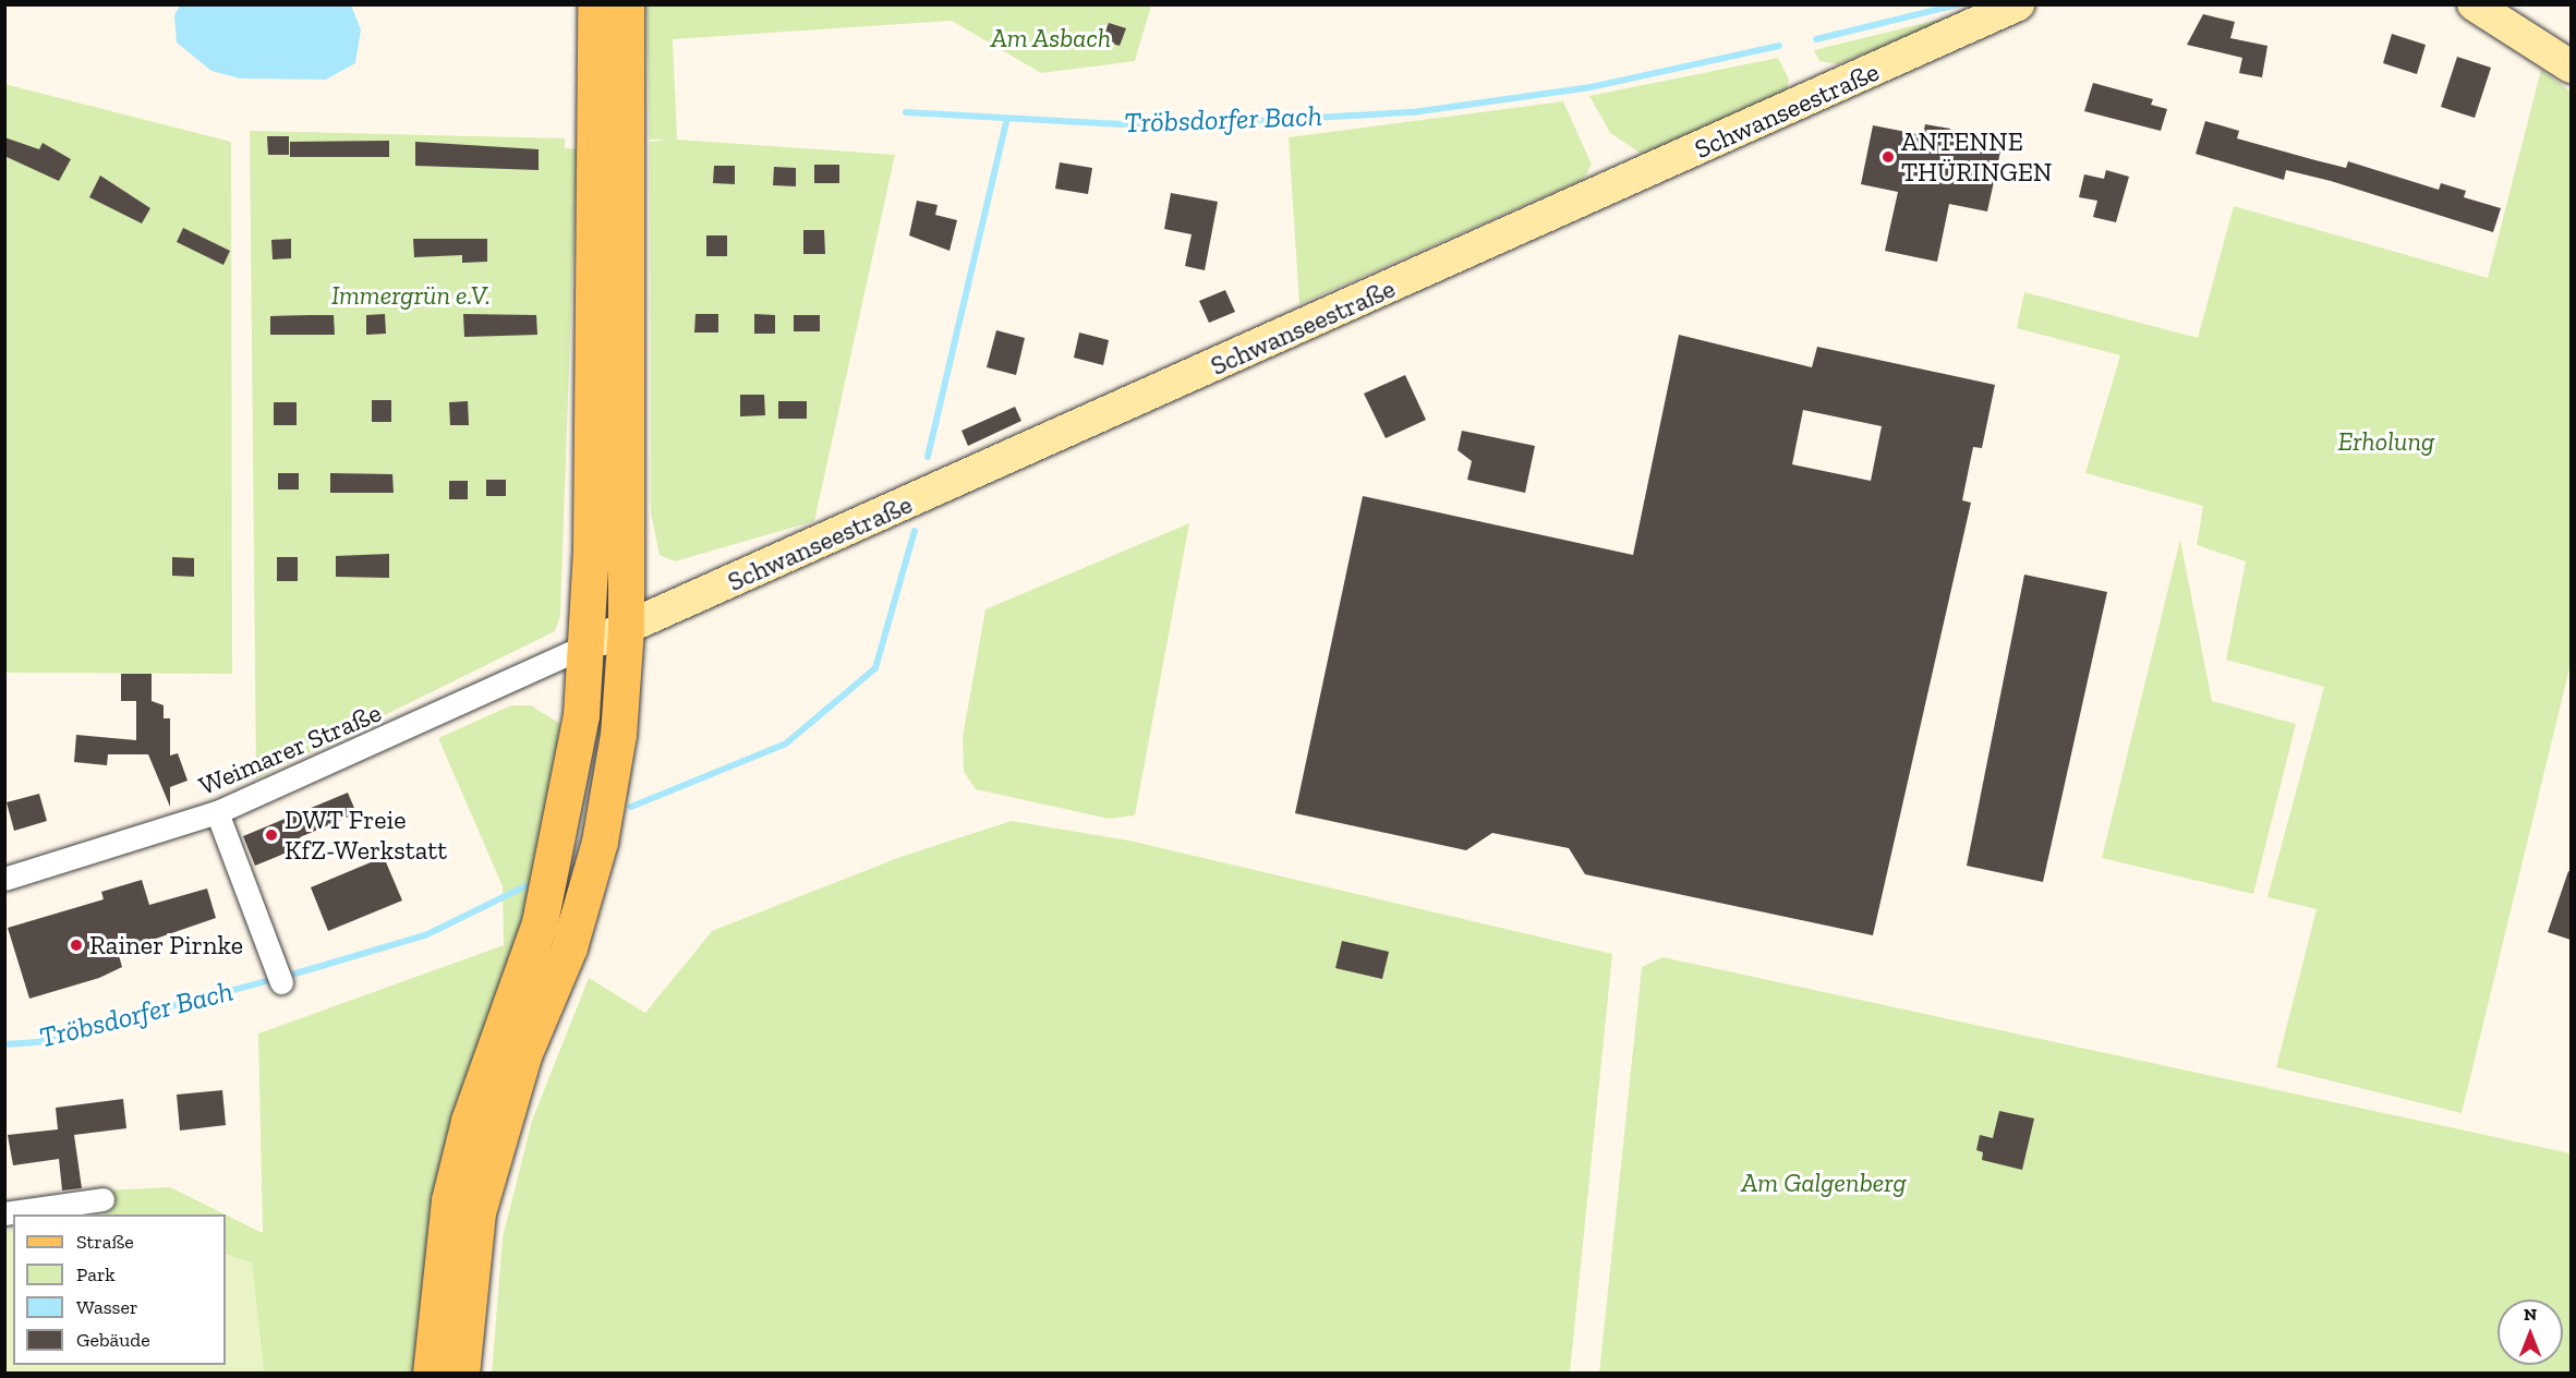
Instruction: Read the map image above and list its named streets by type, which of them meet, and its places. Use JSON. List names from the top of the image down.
{
  "streets": {
    "street": ["Schwanseestraße", "Weimarer Straße"]
  },
  "crossings": [
    ["Schwanseestraße", "Weimarer Straße"]
  ],
  "water": ["Tröbsdorfer Bach"],
  "parks": [
    "Am Asbach",
    "Immergrün e.V.",
    "Erholung",
    "Am Galgenberg"
  ],
  "places": ["ANTENNE THÜRINGEN", "DWT Freie KfZ-Werkstatt", "Rainer Pirnke"],
  "legend": [
    "Straße",
    "Park",
    "Wasser",
    "Gebäude"
  ],
  "north": "top"
}
